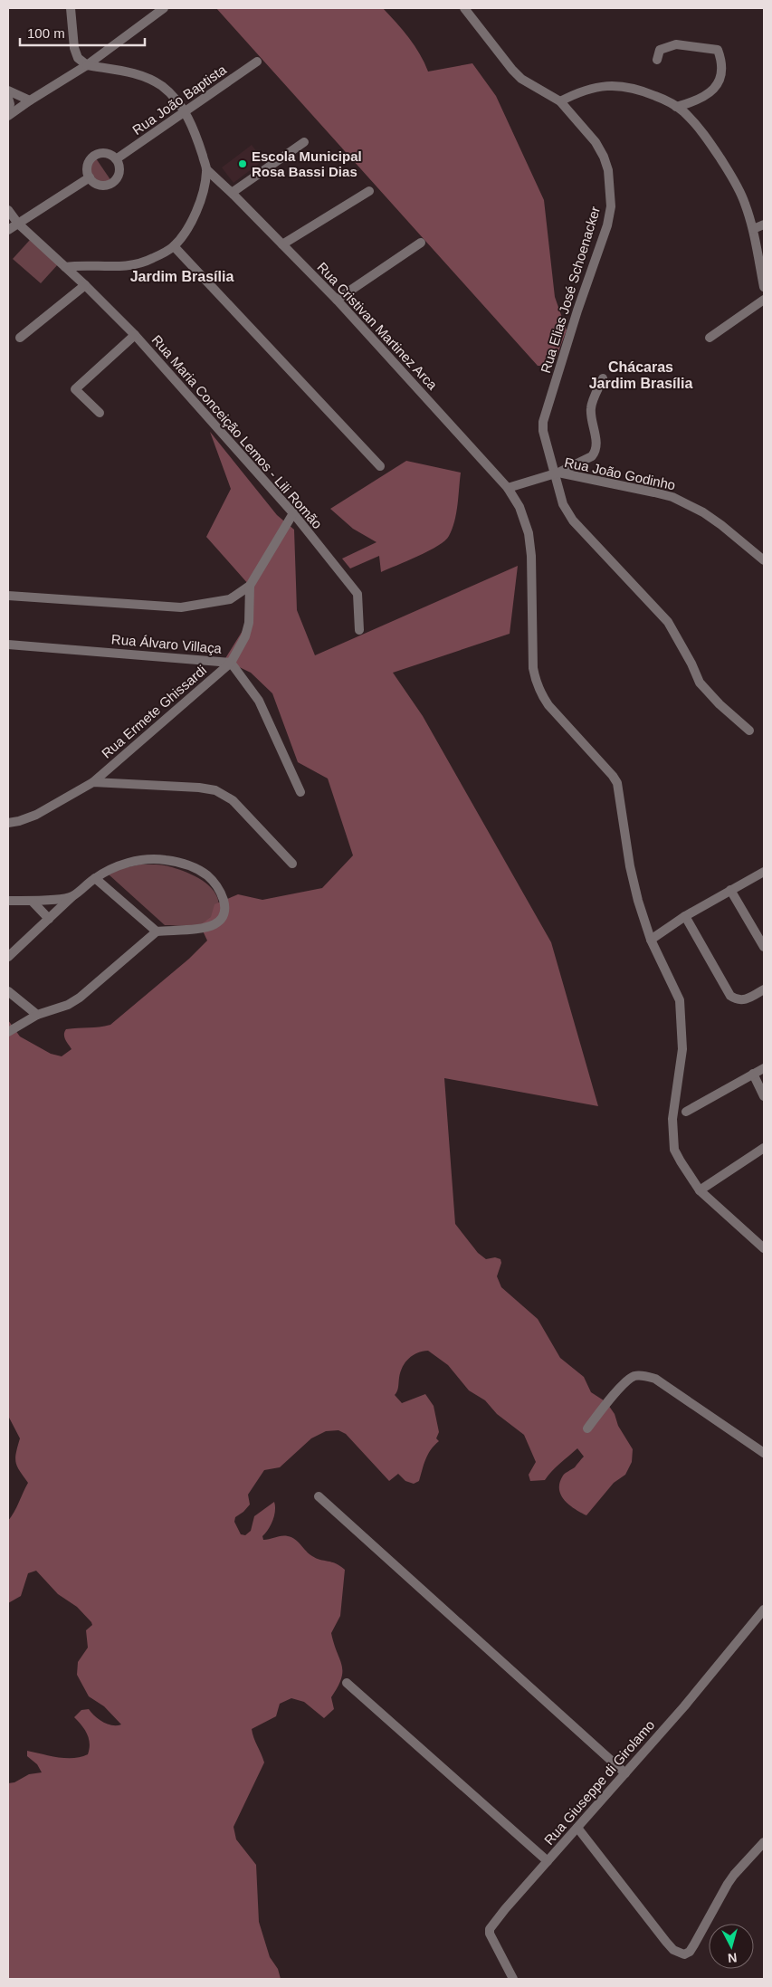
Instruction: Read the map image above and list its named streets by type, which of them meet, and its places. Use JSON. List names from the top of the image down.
{
  "streets": {
    "street": [
      "Rua João Baptista",
      "Rua Elias José Schoenacker",
      "Rua Cristivan Martinez Arca",
      "Rua Maria Conceição Lemos - Lili Romão",
      "Rua João Godinho",
      "Rua Álvaro Villaça",
      "Rua Ermete Ghissardi",
      "Rua Giuseppe di Girolamo"
    ]
  },
  "crossings": [
    ["Rua Elias José Schoenacker", "Rua João Godinho"],
    ["Rua Cristivan Martinez Arca", "Rua João Godinho"],
    ["Rua Maria Conceição Lemos - Lili Romão", "Rua Ermete Ghissardi"],
    ["Rua Álvaro Villaça", "Rua Ermete Ghissardi"]
  ],
  "districts": ["Jardim Brasília", "Chácaras Jardim Brasília"],
  "places": ["Escola Municipal Rosa Bassi Dias"],
  "scale_bar": "100 m",
  "north": "bottom"
}
